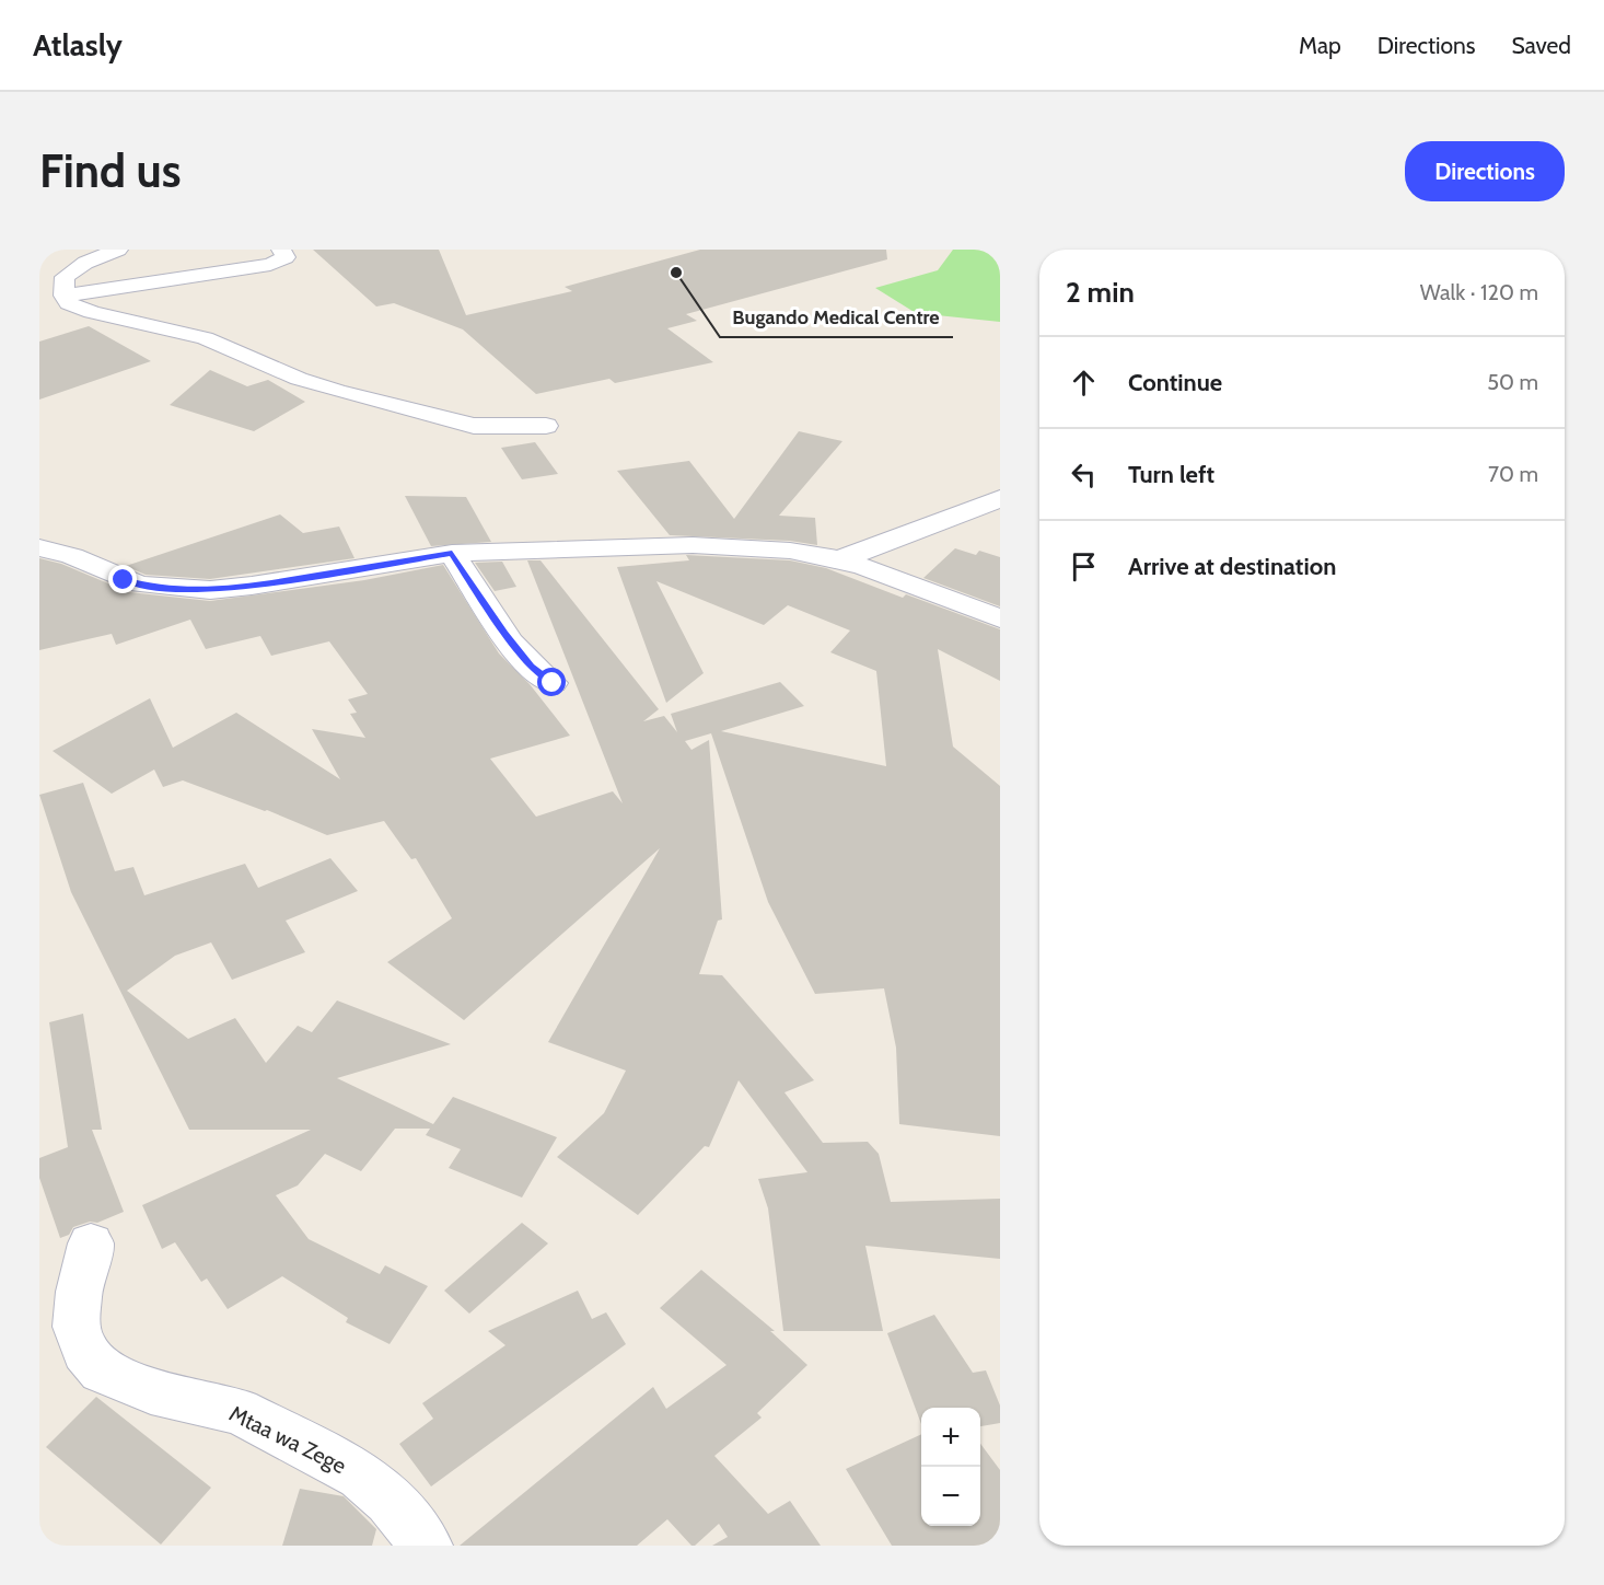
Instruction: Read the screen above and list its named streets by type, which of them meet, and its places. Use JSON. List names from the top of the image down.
{
  "streets": {
    "street": ["Mtaa wa Zege"]
  },
  "places": ["Bugando Medical Centre"],
  "page": {
    "header": "Atlasly",
    "nav": ["Map", "Directions", "Saved"],
    "buttons": "Directions",
    "title": "Find us",
    "heading": ["2 min", "Walk · 120 m"],
    "list": [
      ["Continue", "50 m"],
      ["Turn left", "70 m"],
      "Arrive at destination"
    ],
    "map_buttons": ["+", "−"]
  }
}
